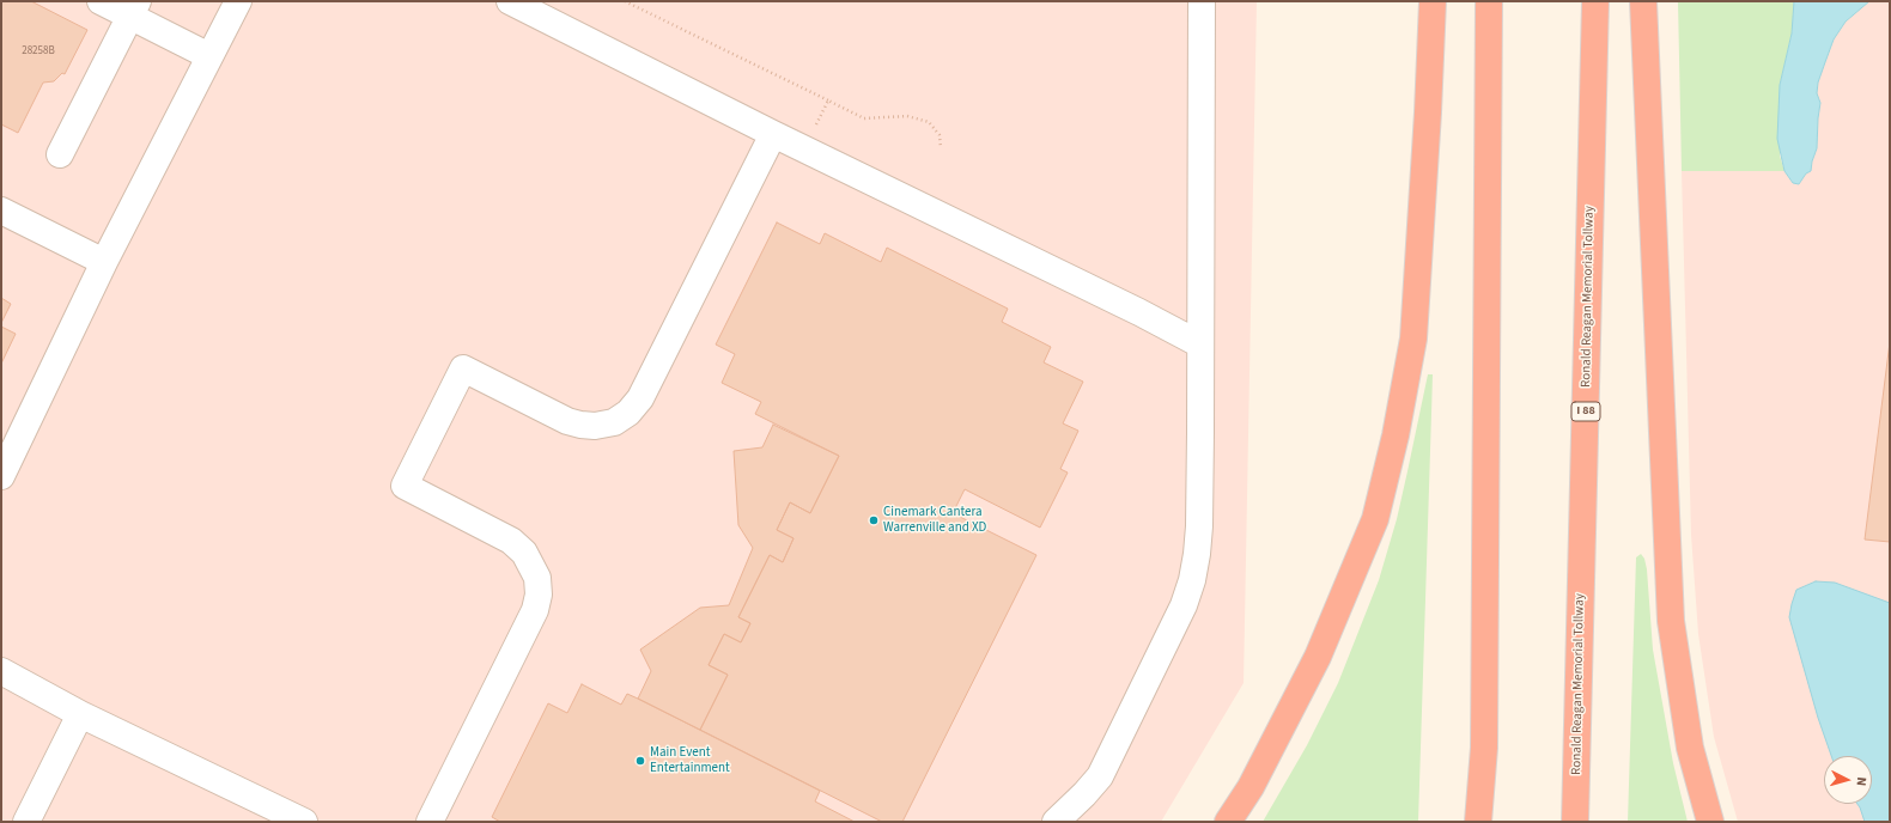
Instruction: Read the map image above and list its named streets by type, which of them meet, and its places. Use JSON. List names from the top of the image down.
{
  "streets": {
    "highway": ["Ronald Reagan Memorial Tollway", "I 88"]
  },
  "places": ["Cinemark Cantera Warrenville and XD", "Main Event Entertainment"],
  "house_numbers": ["28258B"],
  "north": "right"
}
